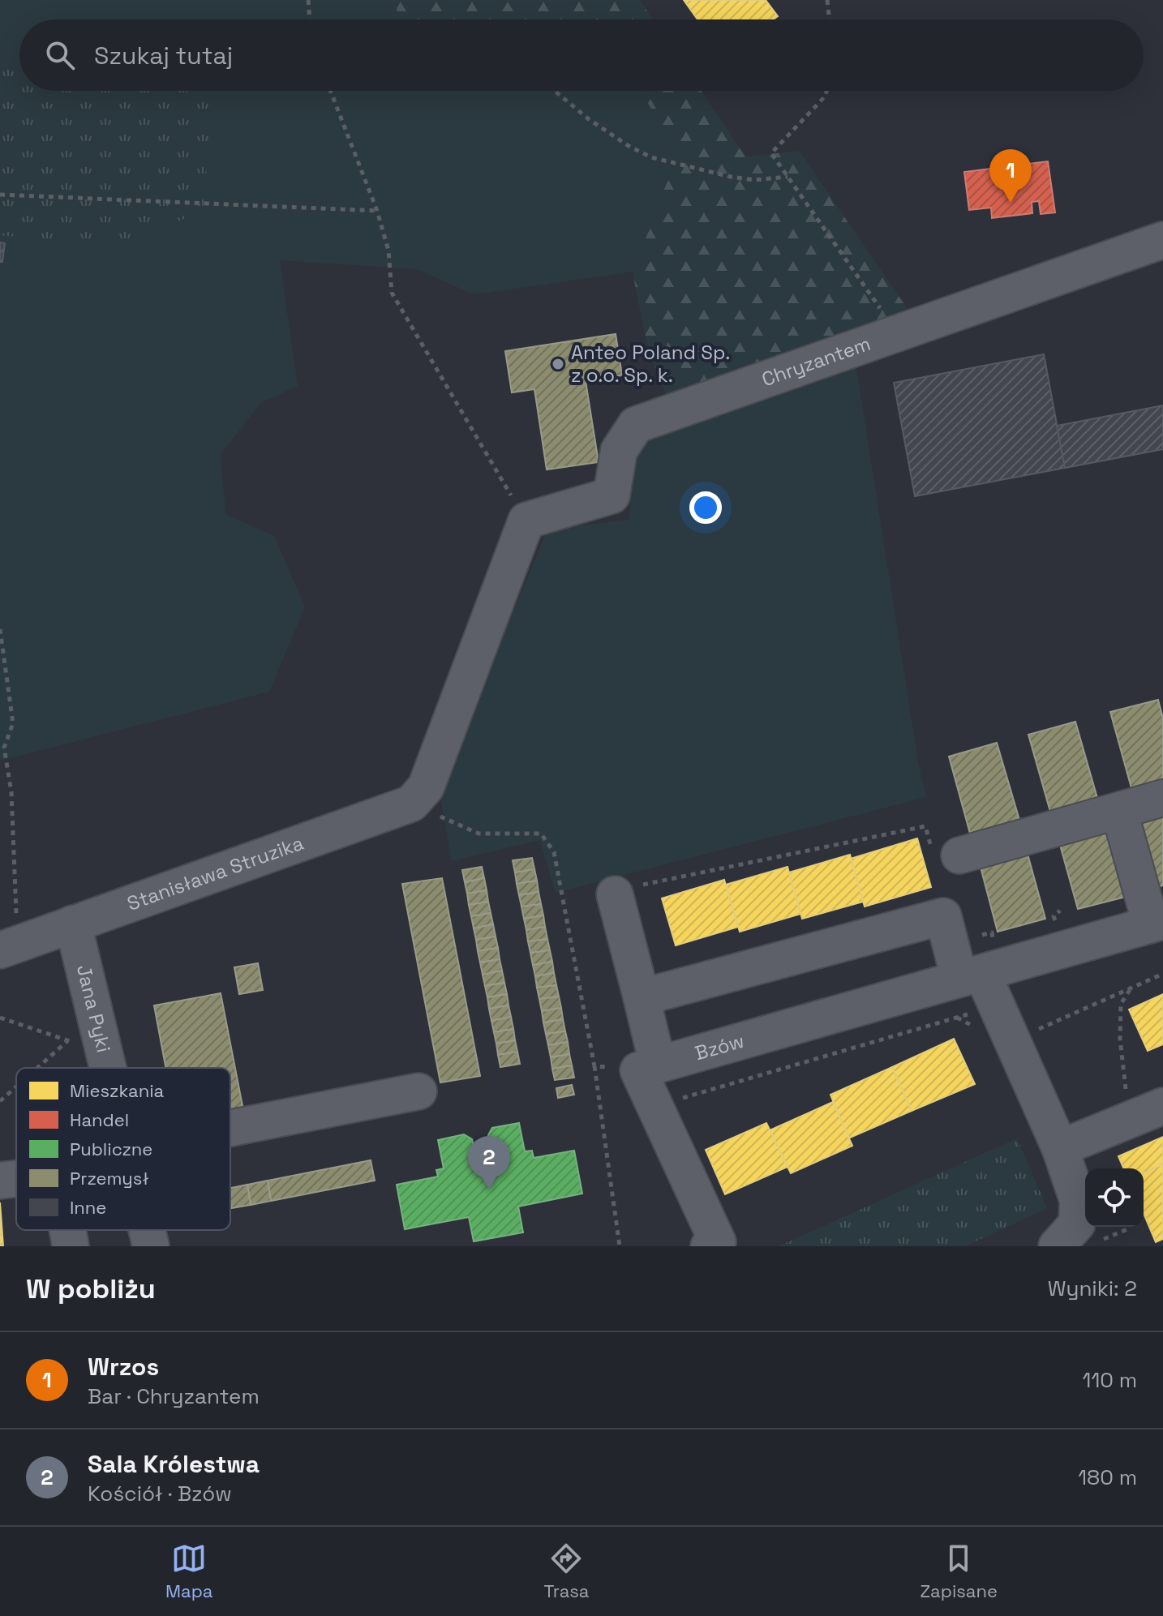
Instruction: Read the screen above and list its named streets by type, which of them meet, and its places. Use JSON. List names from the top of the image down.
{
  "streets": {
    "street": [
      "Chryzantem",
      "Stanisława Struzika",
      "Jana Pyki",
      "Bzów"
    ]
  },
  "crossings": [
    ["Stanisława Struzika", "Jana Pyki"]
  ],
  "places": ["Anteo Poland Sp. z o.o. Sp. k."],
  "legend": [
    "Mieszkania",
    "Handel",
    "Publiczne",
    "Przemysł",
    "Inne"
  ],
  "page": {
    "search": "Szukaj tutaj",
    "pins": ["1", "2"],
    "heading": ["W pobliżu", "Wyniki: 2"],
    "list": [
      {
        "mark": "1",
        "name": "Wrzos",
        "note": "Bar · Chryzantem",
        "value": "110 m"
      },
      {
        "mark": "2",
        "name": "Sala Królestwa",
        "note": "Kościół · Bzów",
        "value": "180 m"
      }
    ],
    "nav": ["Mapa", "Trasa", "Zapisane"]
  }
}
